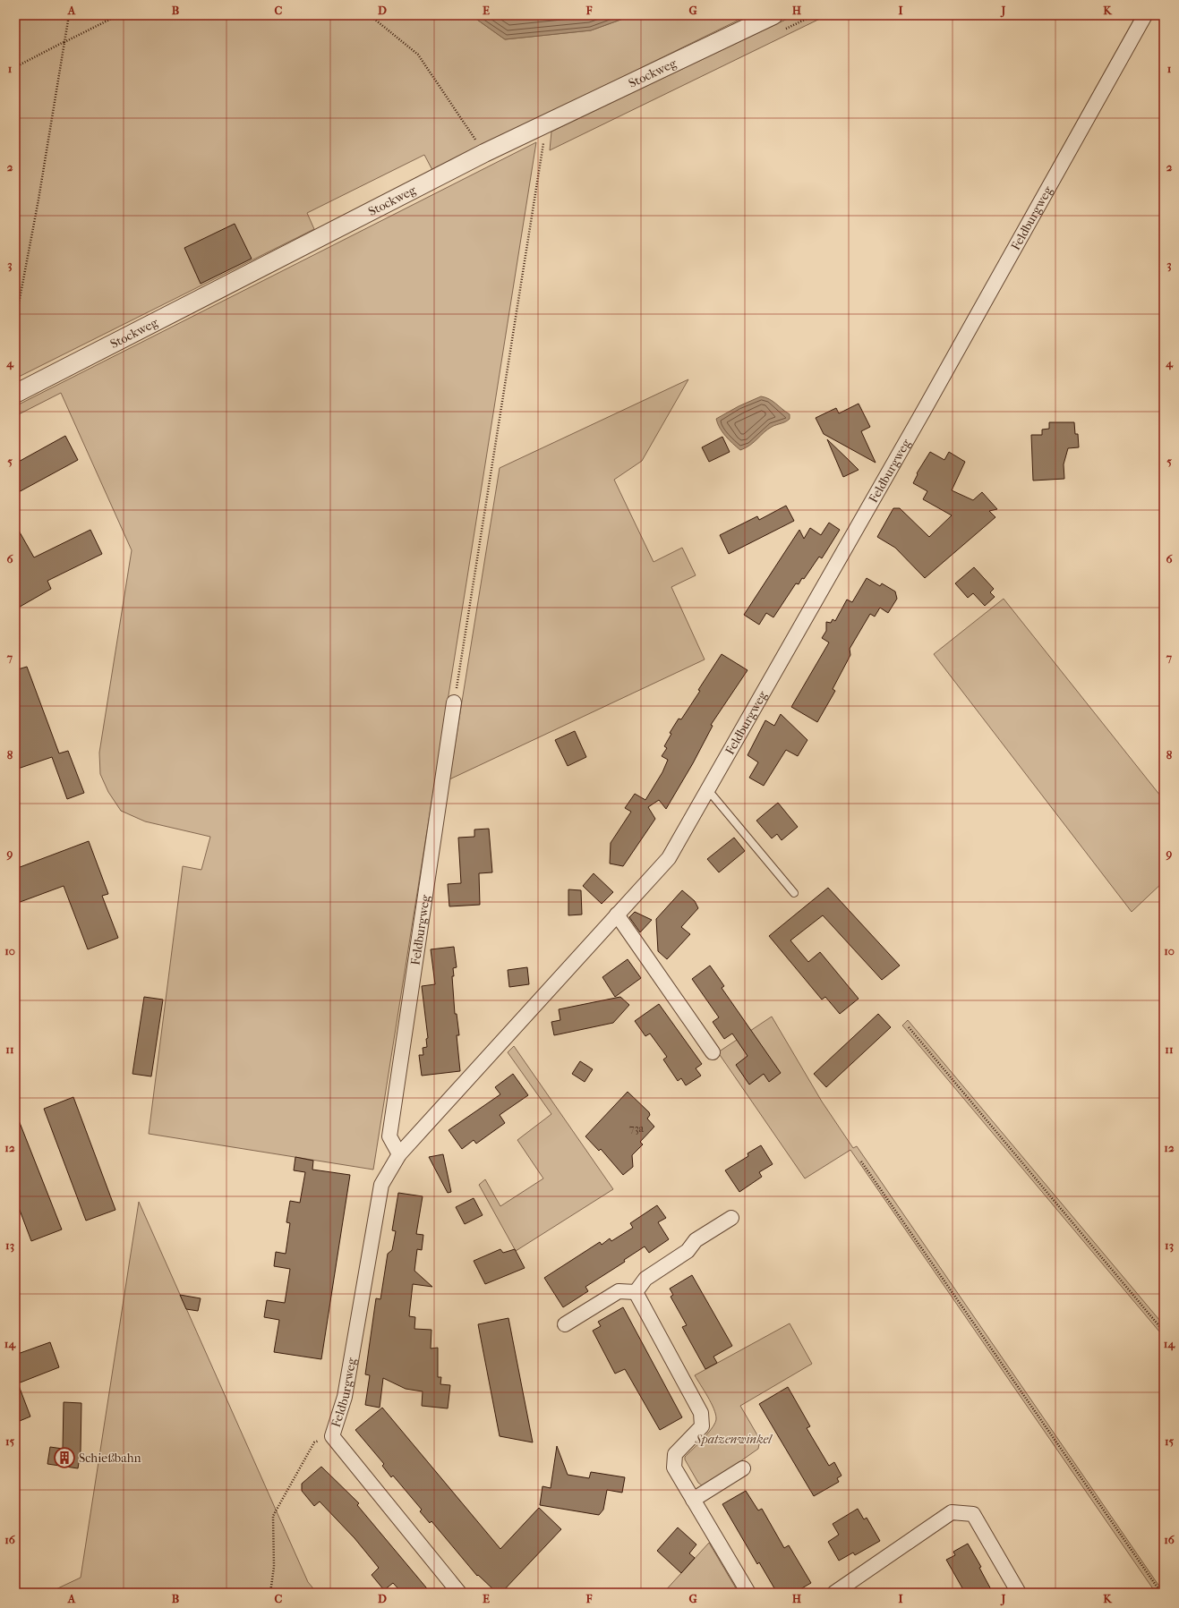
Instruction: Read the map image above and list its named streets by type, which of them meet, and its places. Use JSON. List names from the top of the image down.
{
  "streets": {
    "street": ["Stockweg", "Feldburgweg"]
  },
  "parks": ["Spatzenwinkel"],
  "places": {
    "building": ["Schießbahn"]
  },
  "house_numbers": ["73a"],
  "grid": {
    "columns": [
      "A",
      "B",
      "C",
      "D",
      "E",
      "F",
      "G",
      "H",
      "I",
      "J",
      "K"
    ],
    "rows": [
      "1",
      "2",
      "3",
      "4",
      "5",
      "6",
      "7",
      "8",
      "9",
      "10",
      "11",
      "12",
      "13",
      "14",
      "15",
      "16"
    ]
  }
}
